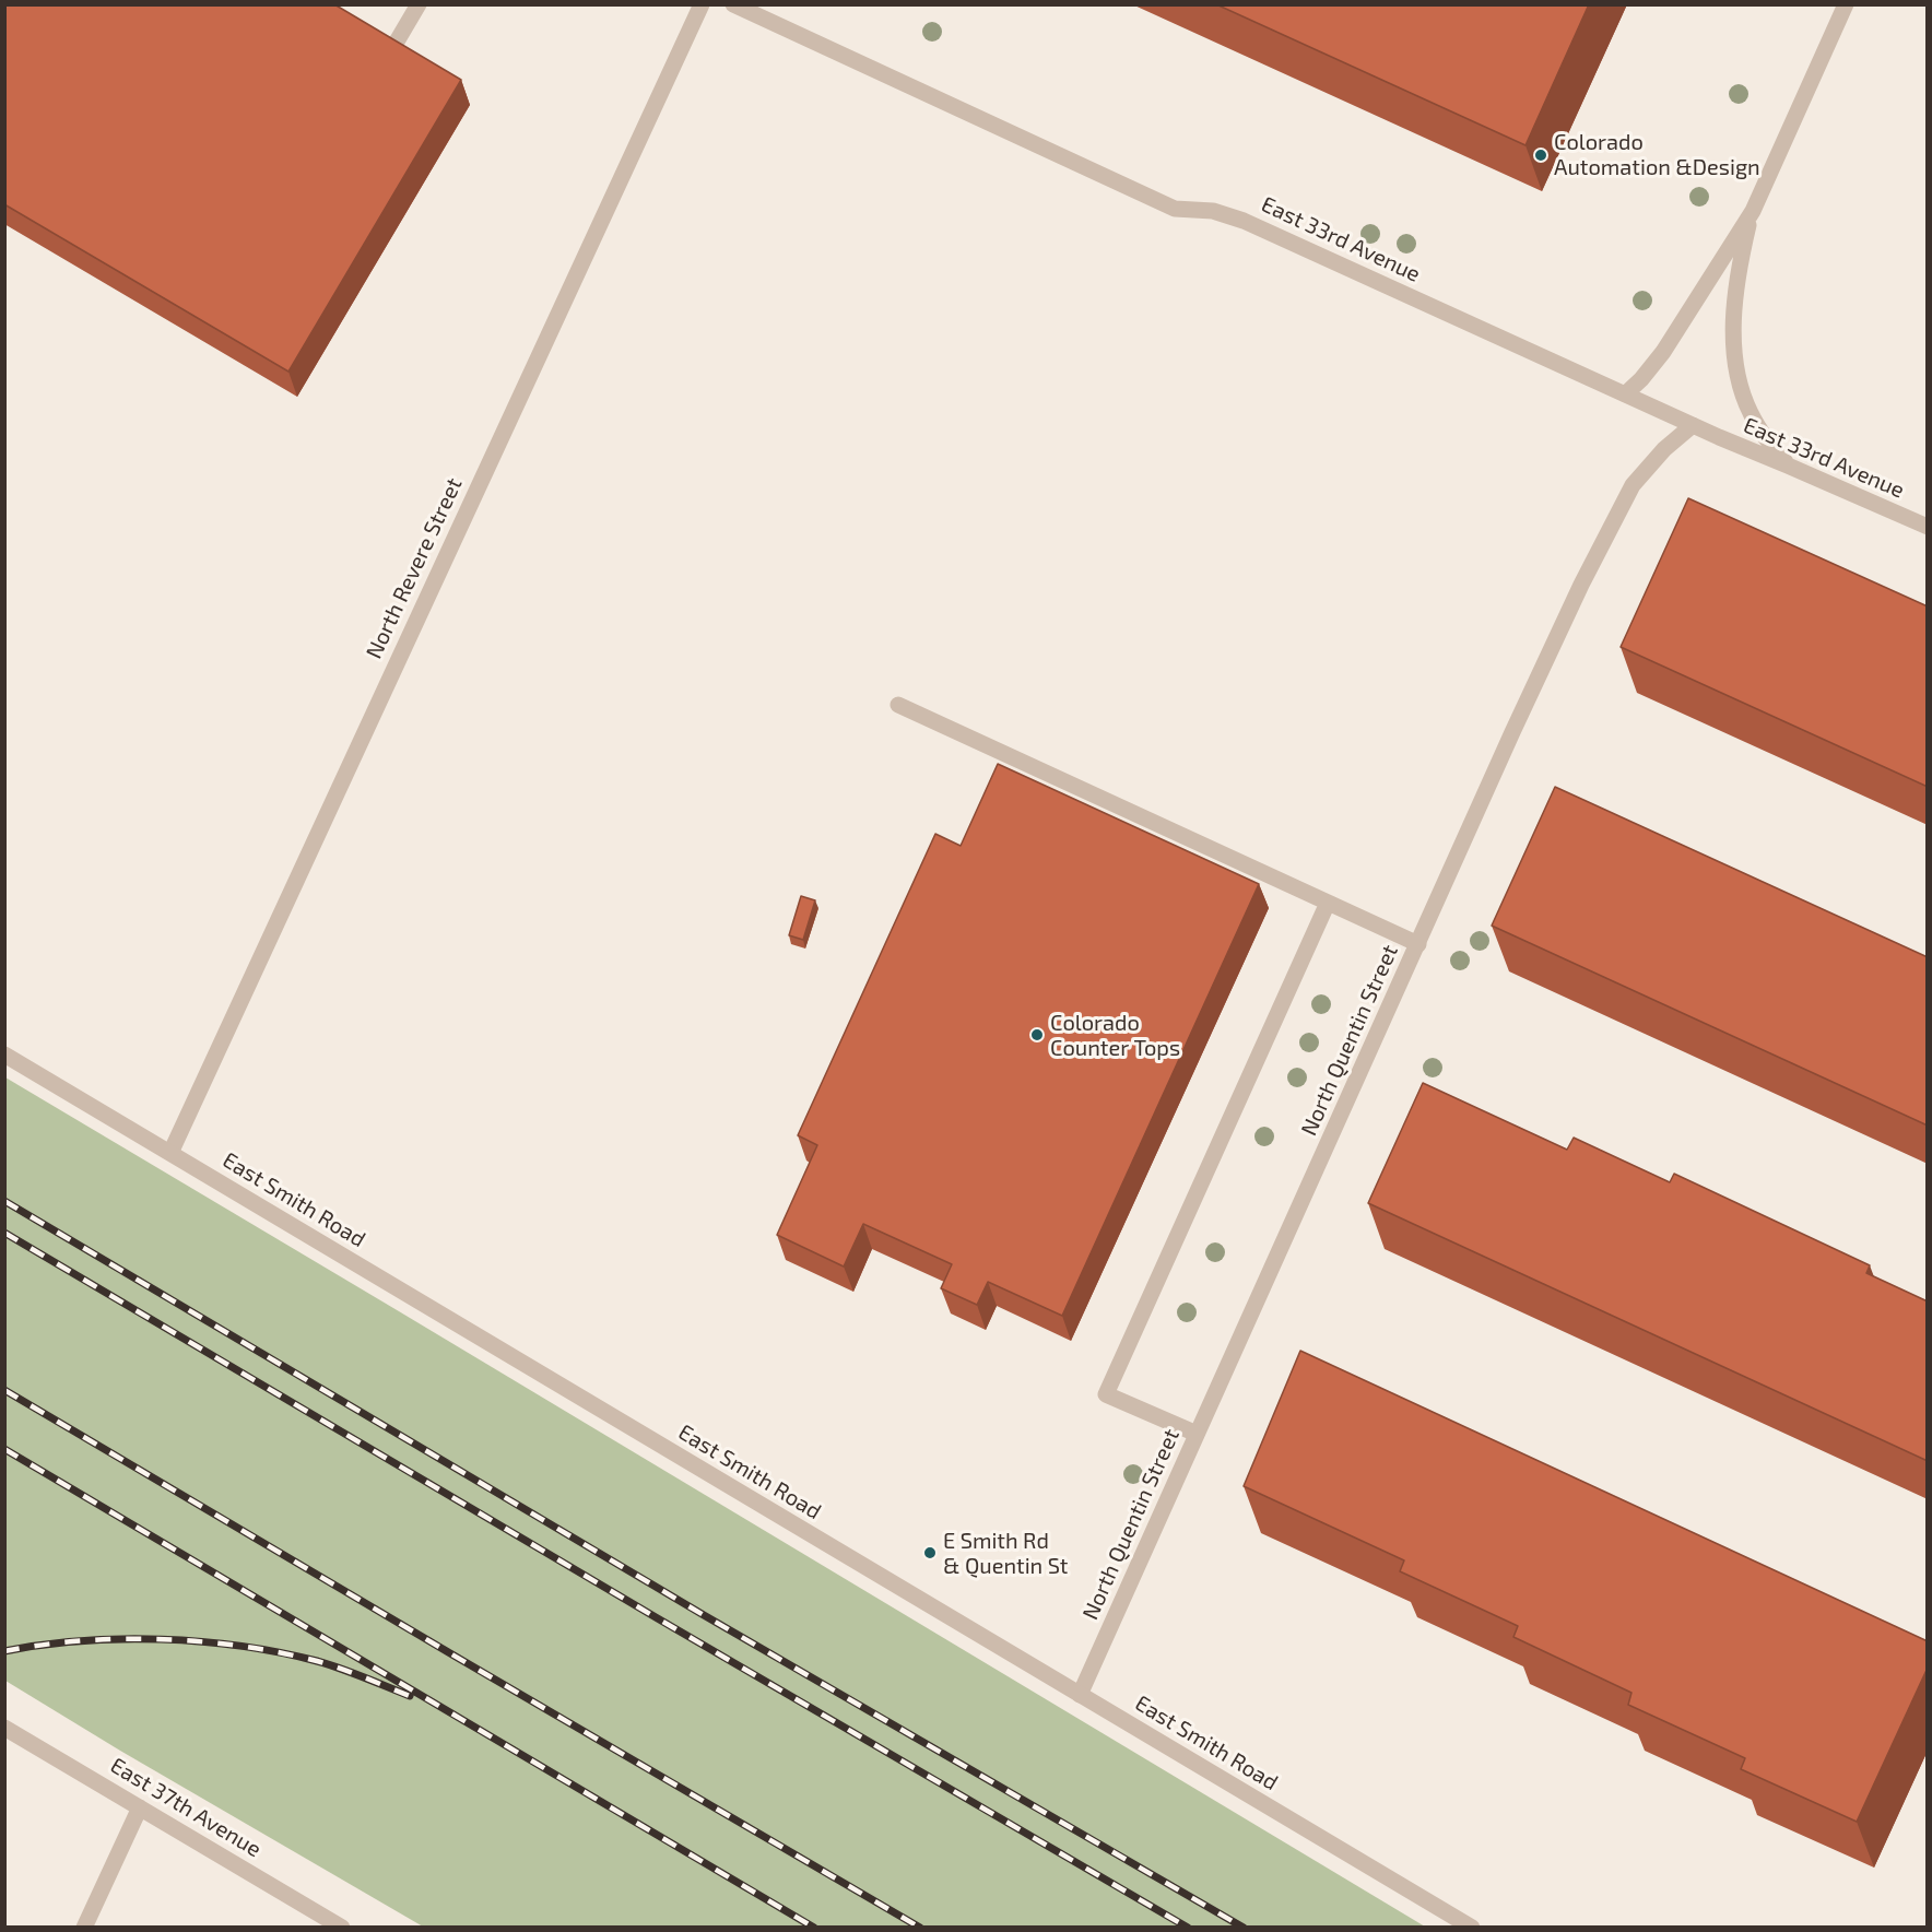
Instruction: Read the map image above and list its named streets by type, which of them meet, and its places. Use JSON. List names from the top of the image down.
{
  "streets": {
    "street": [
      "East 33rd Avenue",
      "North Revere Street",
      "North Quentin Street",
      "East Smith Road",
      "East 37th Avenue"
    ]
  },
  "crossings": [
    ["East 33rd Avenue", "North Quentin Street"],
    ["North Revere Street", "East Smith Road"],
    ["North Quentin Street", "East Smith Road"]
  ],
  "places": ["Colorado Automation &Design", "Colorado Counter Tops", "E Smith Rd & Quentin St"]
}
